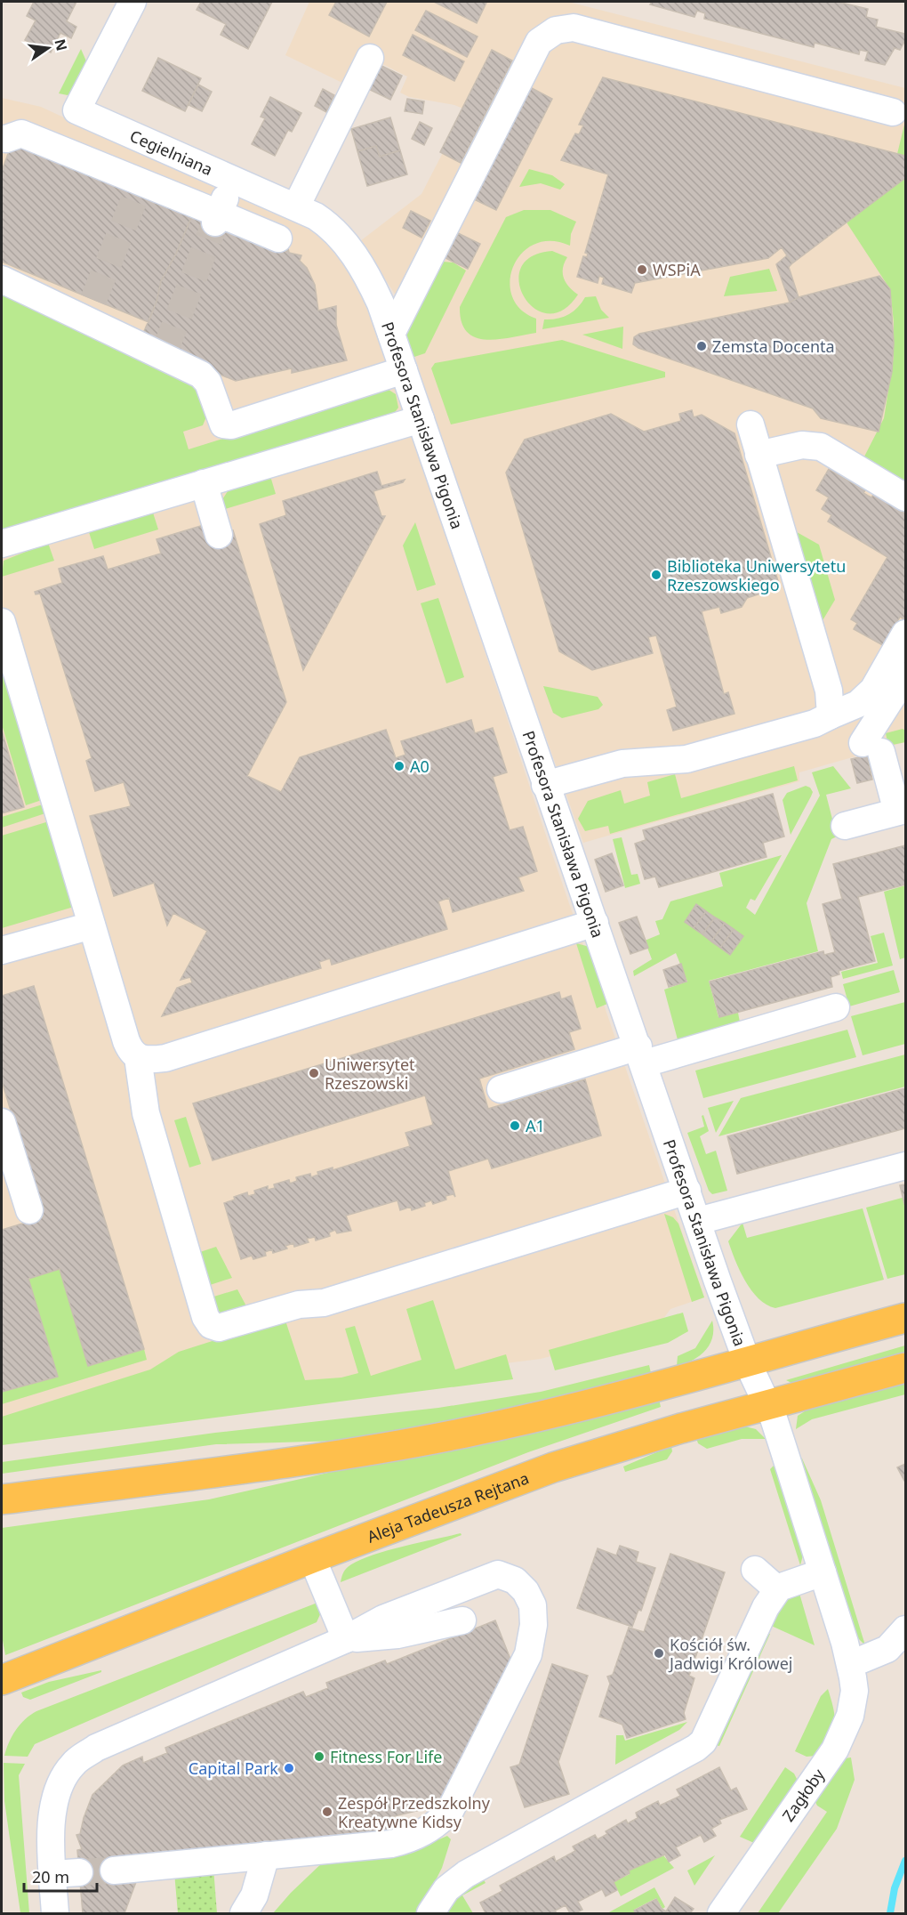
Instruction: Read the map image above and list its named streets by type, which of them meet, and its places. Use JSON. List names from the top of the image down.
{
  "streets": {
    "main road": ["Aleja Tadeusza Rejtana"],
    "street": ["Cegielniana", "Profesora Stanisława Pigonia", "Zagłoby"]
  },
  "crossings": [
    ["Cegielniana", "Profesora Stanisława Pigonia"],
    ["Profesora Stanisława Pigonia", "Aleja Tadeusza Rejtana"],
    ["Profesora Stanisława Pigonia", "Zagłoby"],
    ["Aleja Tadeusza Rejtana", "Zagłoby"]
  ],
  "places": [
    "WSPiA",
    "Zemsta Docenta",
    "Biblioteka Uniwersytetu Rzeszowskiego",
    "A0",
    "Uniwersytet Rzeszowski",
    "A1",
    "Kościół św. Jadwigi Królowej",
    "Fitness For Life",
    "Capital Park",
    "Zespół Przedszkolny Kreatywne Kidsy"
  ],
  "scale_bar": "20 m",
  "north": "right"
}
